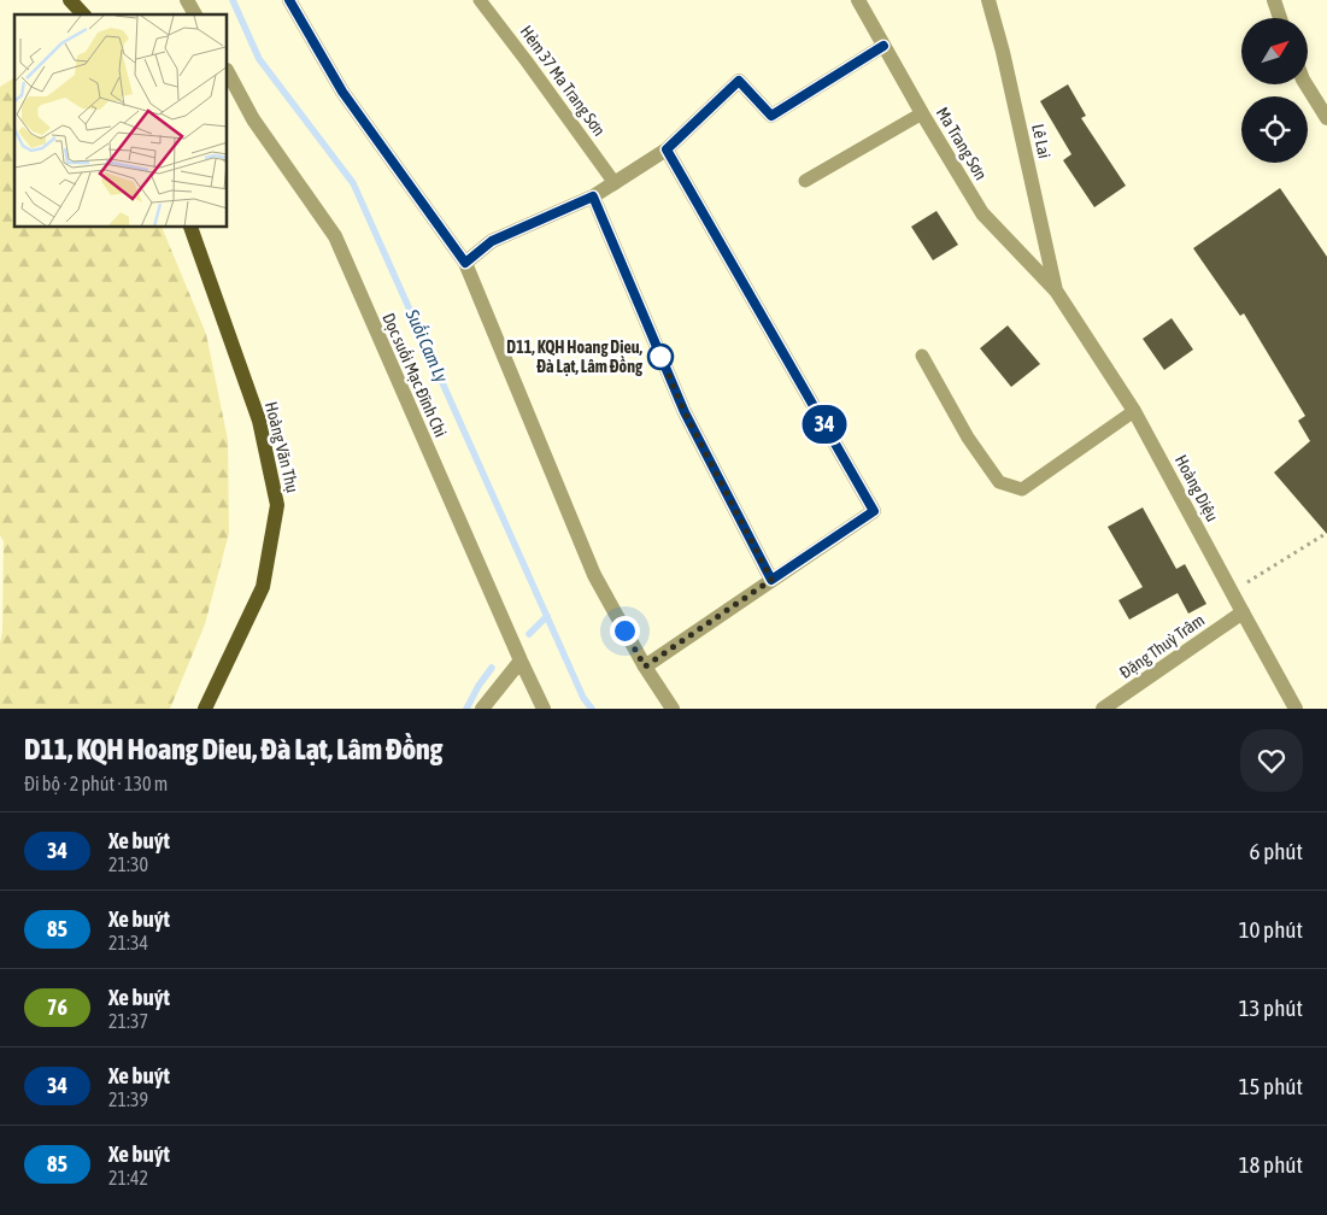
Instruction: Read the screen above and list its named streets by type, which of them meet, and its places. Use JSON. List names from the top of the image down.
{
  "streets": {
    "main road": ["Hoàng Văn Thụ"],
    "street": [
      "Lê Lai",
      "Ma Trang Sơn",
      "Dọc suối Mạc Đĩnh Chi",
      "Hoàng Diệu",
      "Đặng Thuỳ Trâm"
    ],
    "lane": ["Hẻm 37 Ma Trang Sơn"]
  },
  "crossings": [
    ["Lê Lai", "Ma Trang Sơn"],
    ["Lê Lai", "Hoàng Diệu"],
    ["Ma Trang Sơn", "Hoàng Diệu"],
    ["Hoàng Diệu", "Đặng Thuỳ Trâm"]
  ],
  "water": ["Suối Cam Ly"],
  "places": ["D11, KQH Hoang Dieu, Đà Lạt, Lâm Đồng"],
  "lines": ["bus line 34"],
  "north": "top right",
  "page": {
    "on_map": "34",
    "heading": ["D11, KQH Hoang Dieu, Đà Lạt, Lâm Đồng", "Đi bộ · 2 phút · 130 m"],
    "list": [
      {
        "mark": "34",
        "name": "Xe buýt",
        "note": "21:30",
        "value": "6 phút"
      },
      {
        "mark": "85",
        "name": "Xe buýt",
        "note": "21:34",
        "value": "10 phút"
      },
      {
        "mark": "76",
        "name": "Xe buýt",
        "note": "21:37",
        "value": "13 phút"
      },
      {
        "mark": "34",
        "name": "Xe buýt",
        "note": "21:39",
        "value": "15 phút"
      },
      {
        "mark": "85",
        "name": "Xe buýt",
        "note": "21:42",
        "value": "18 phút"
      }
    ]
  }
}
